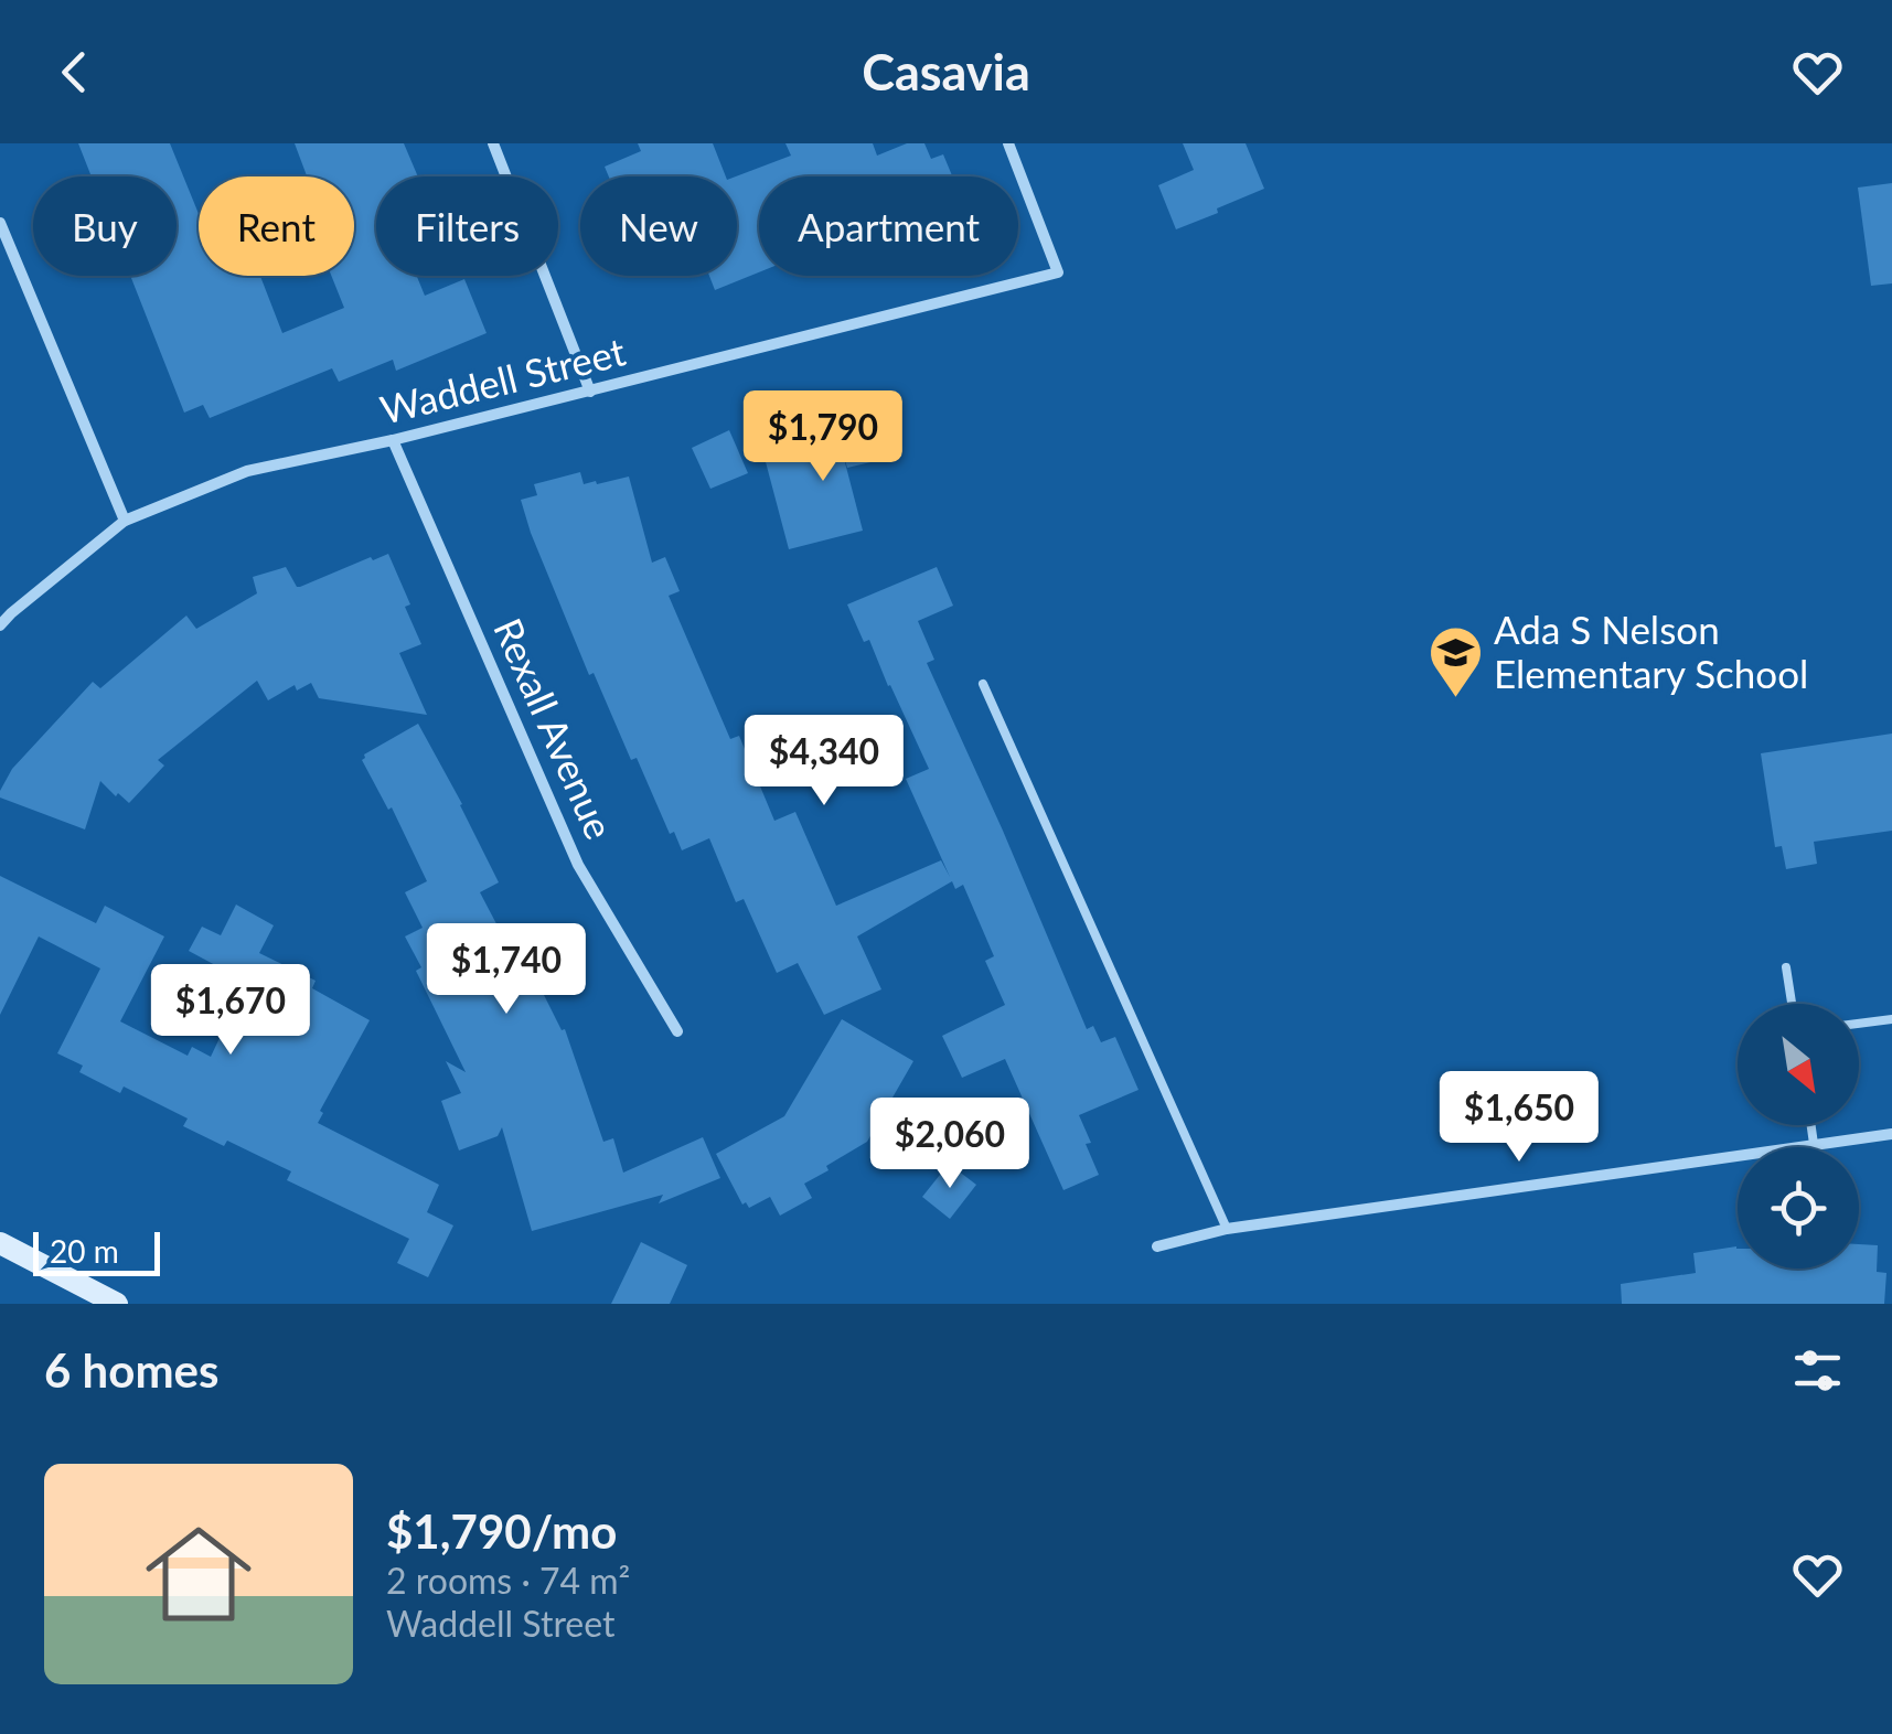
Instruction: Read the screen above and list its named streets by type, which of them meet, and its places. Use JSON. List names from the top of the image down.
{
  "streets": {
    "street": ["Waddell Street", "Rexall Avenue"]
  },
  "crossings": [
    ["Waddell Street", "Rexall Avenue"]
  ],
  "places": {
    "school or university": ["Ada S Nelson Elementary School"]
  },
  "scale_bar": "20 m",
  "north": "bottom right",
  "page": {
    "header": "Casavia",
    "chip": [
      "Buy",
      "Rent",
      "Filters",
      "New",
      "Apartment"
    ],
    "price": [
      "$1,790",
      "$4,340",
      "$1,740",
      "$1,670",
      "$1,650",
      "$2,060"
    ],
    "scale": "20 m",
    "heading": "6 homes",
    "list": [
      {
        "name": "$1,790/mo",
        "note": "2 rooms · 74 m² · Waddell Street"
      }
    ]
  }
}
